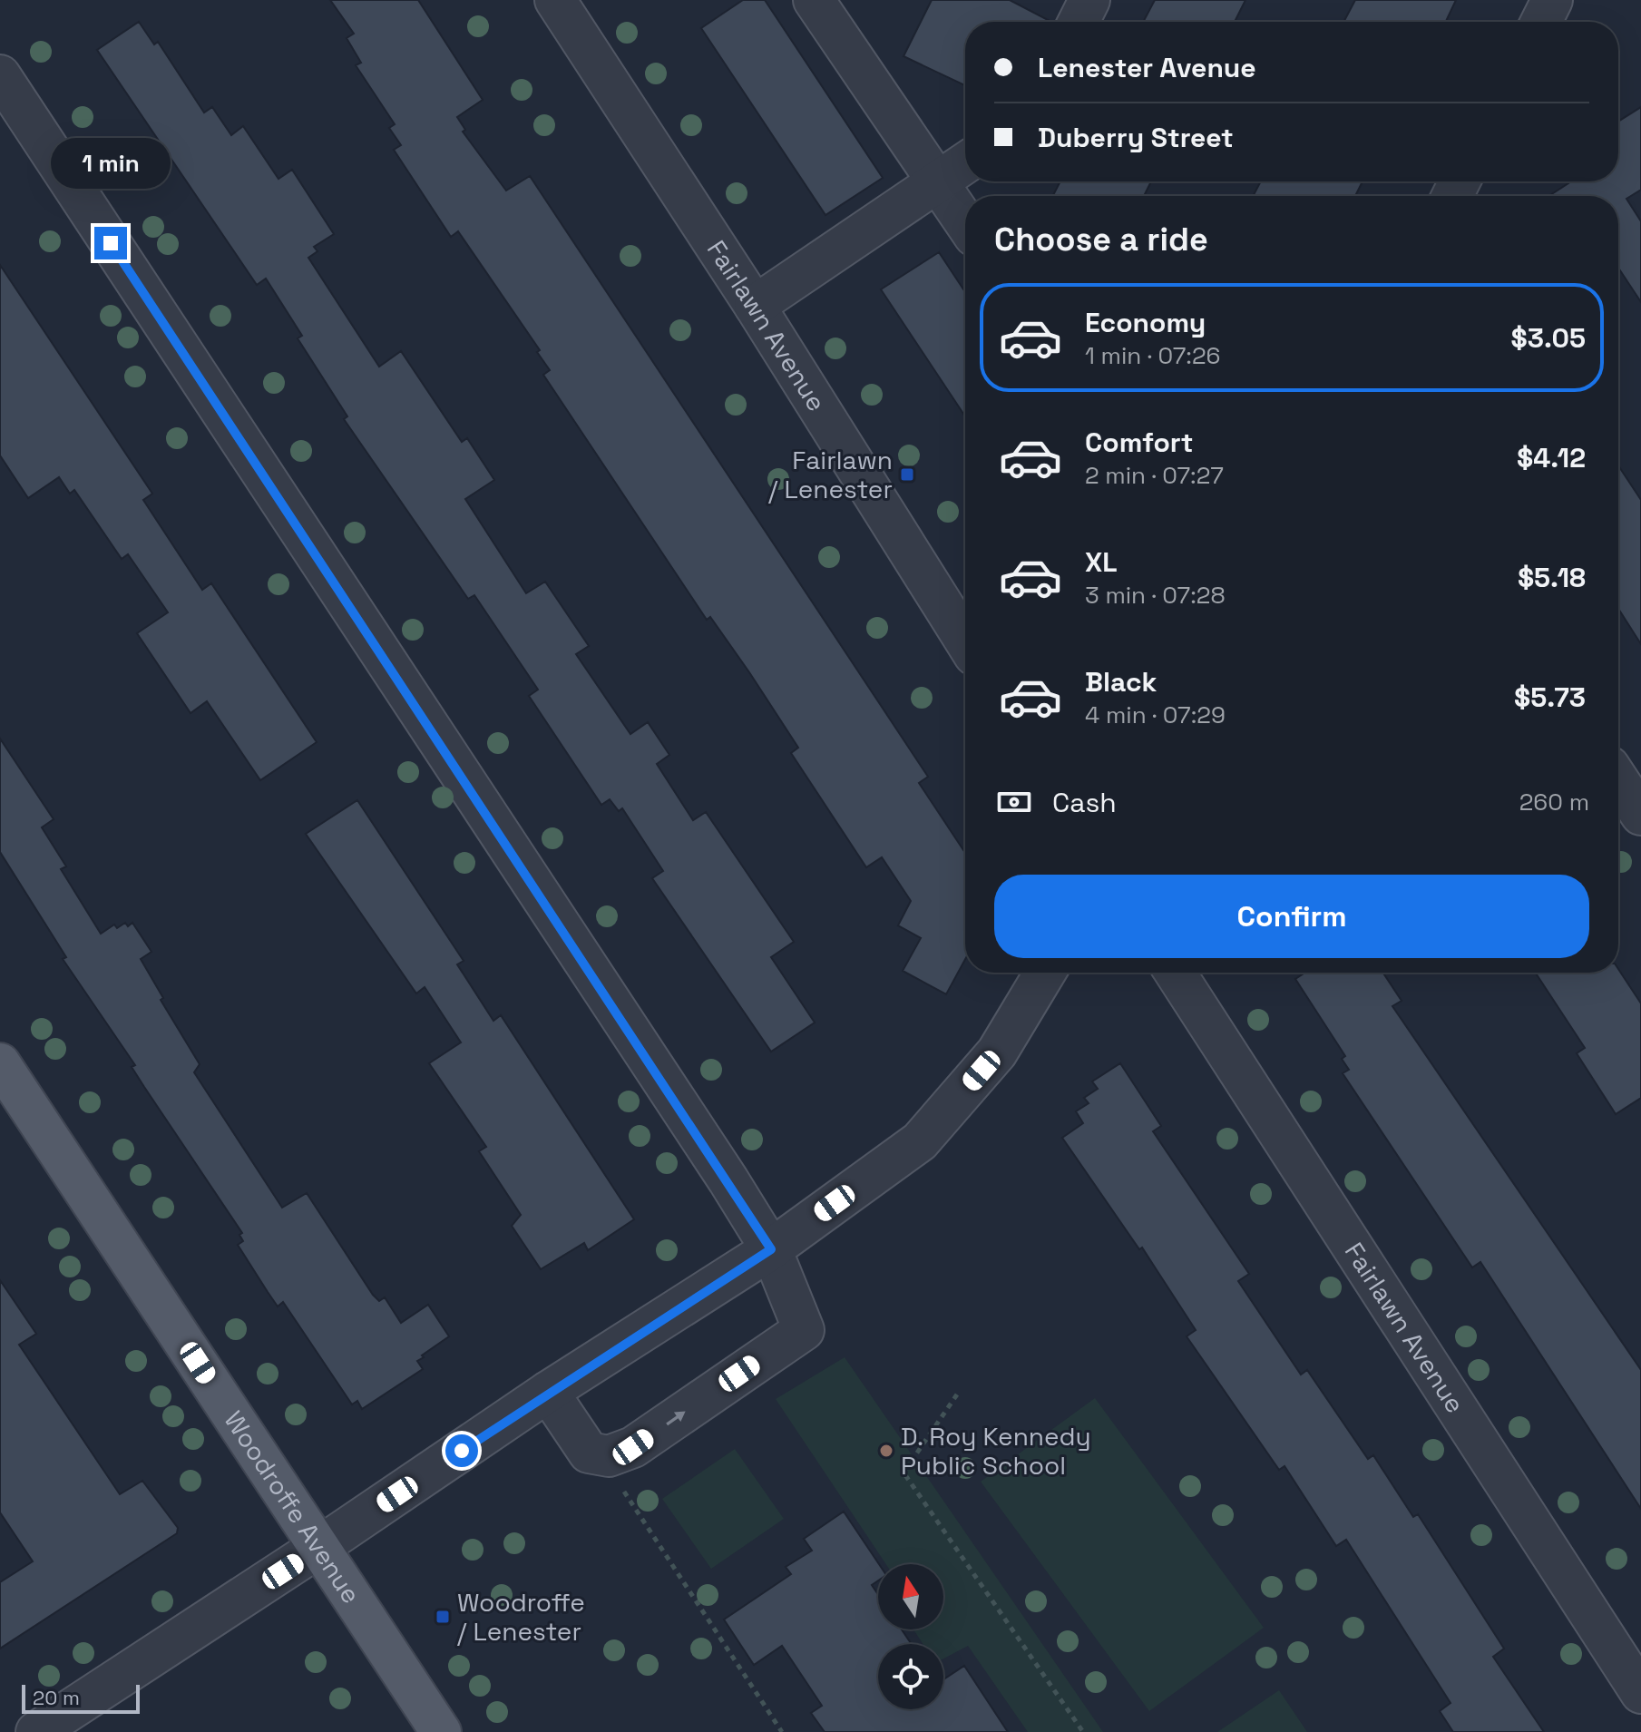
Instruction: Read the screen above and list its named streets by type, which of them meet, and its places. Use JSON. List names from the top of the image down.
{
  "streets": {
    "main road": ["Woodroffe Avenue"],
    "street": ["Fairlawn Avenue"]
  },
  "places": {
    "transit": ["Fairlawn / Lenester", "Woodroffe / Lenester"],
    "other": ["D. Roy Kennedy Public School"]
  },
  "scale_bar": "20 m",
  "north": "top",
  "page": {
    "banner": ["Lenester Avenue", "Duberry Street"],
    "bubble": "1 min",
    "heading": "Choose a ride",
    "list": [
      {
        "name": "Economy",
        "note": "1 min · 07:26",
        "value": "$3.05"
      },
      {
        "name": "Comfort",
        "note": "2 min · 07:27",
        "value": "$4.12"
      },
      {
        "name": "XL",
        "note": "3 min · 07:28",
        "value": "$5.18"
      },
      {
        "name": "Black",
        "note": "4 min · 07:29",
        "value": "$5.73"
      }
    ],
    "pay": ["Cash", "260 m"],
    "buttons": "Confirm",
    "scale": "20 m"
  }
}
